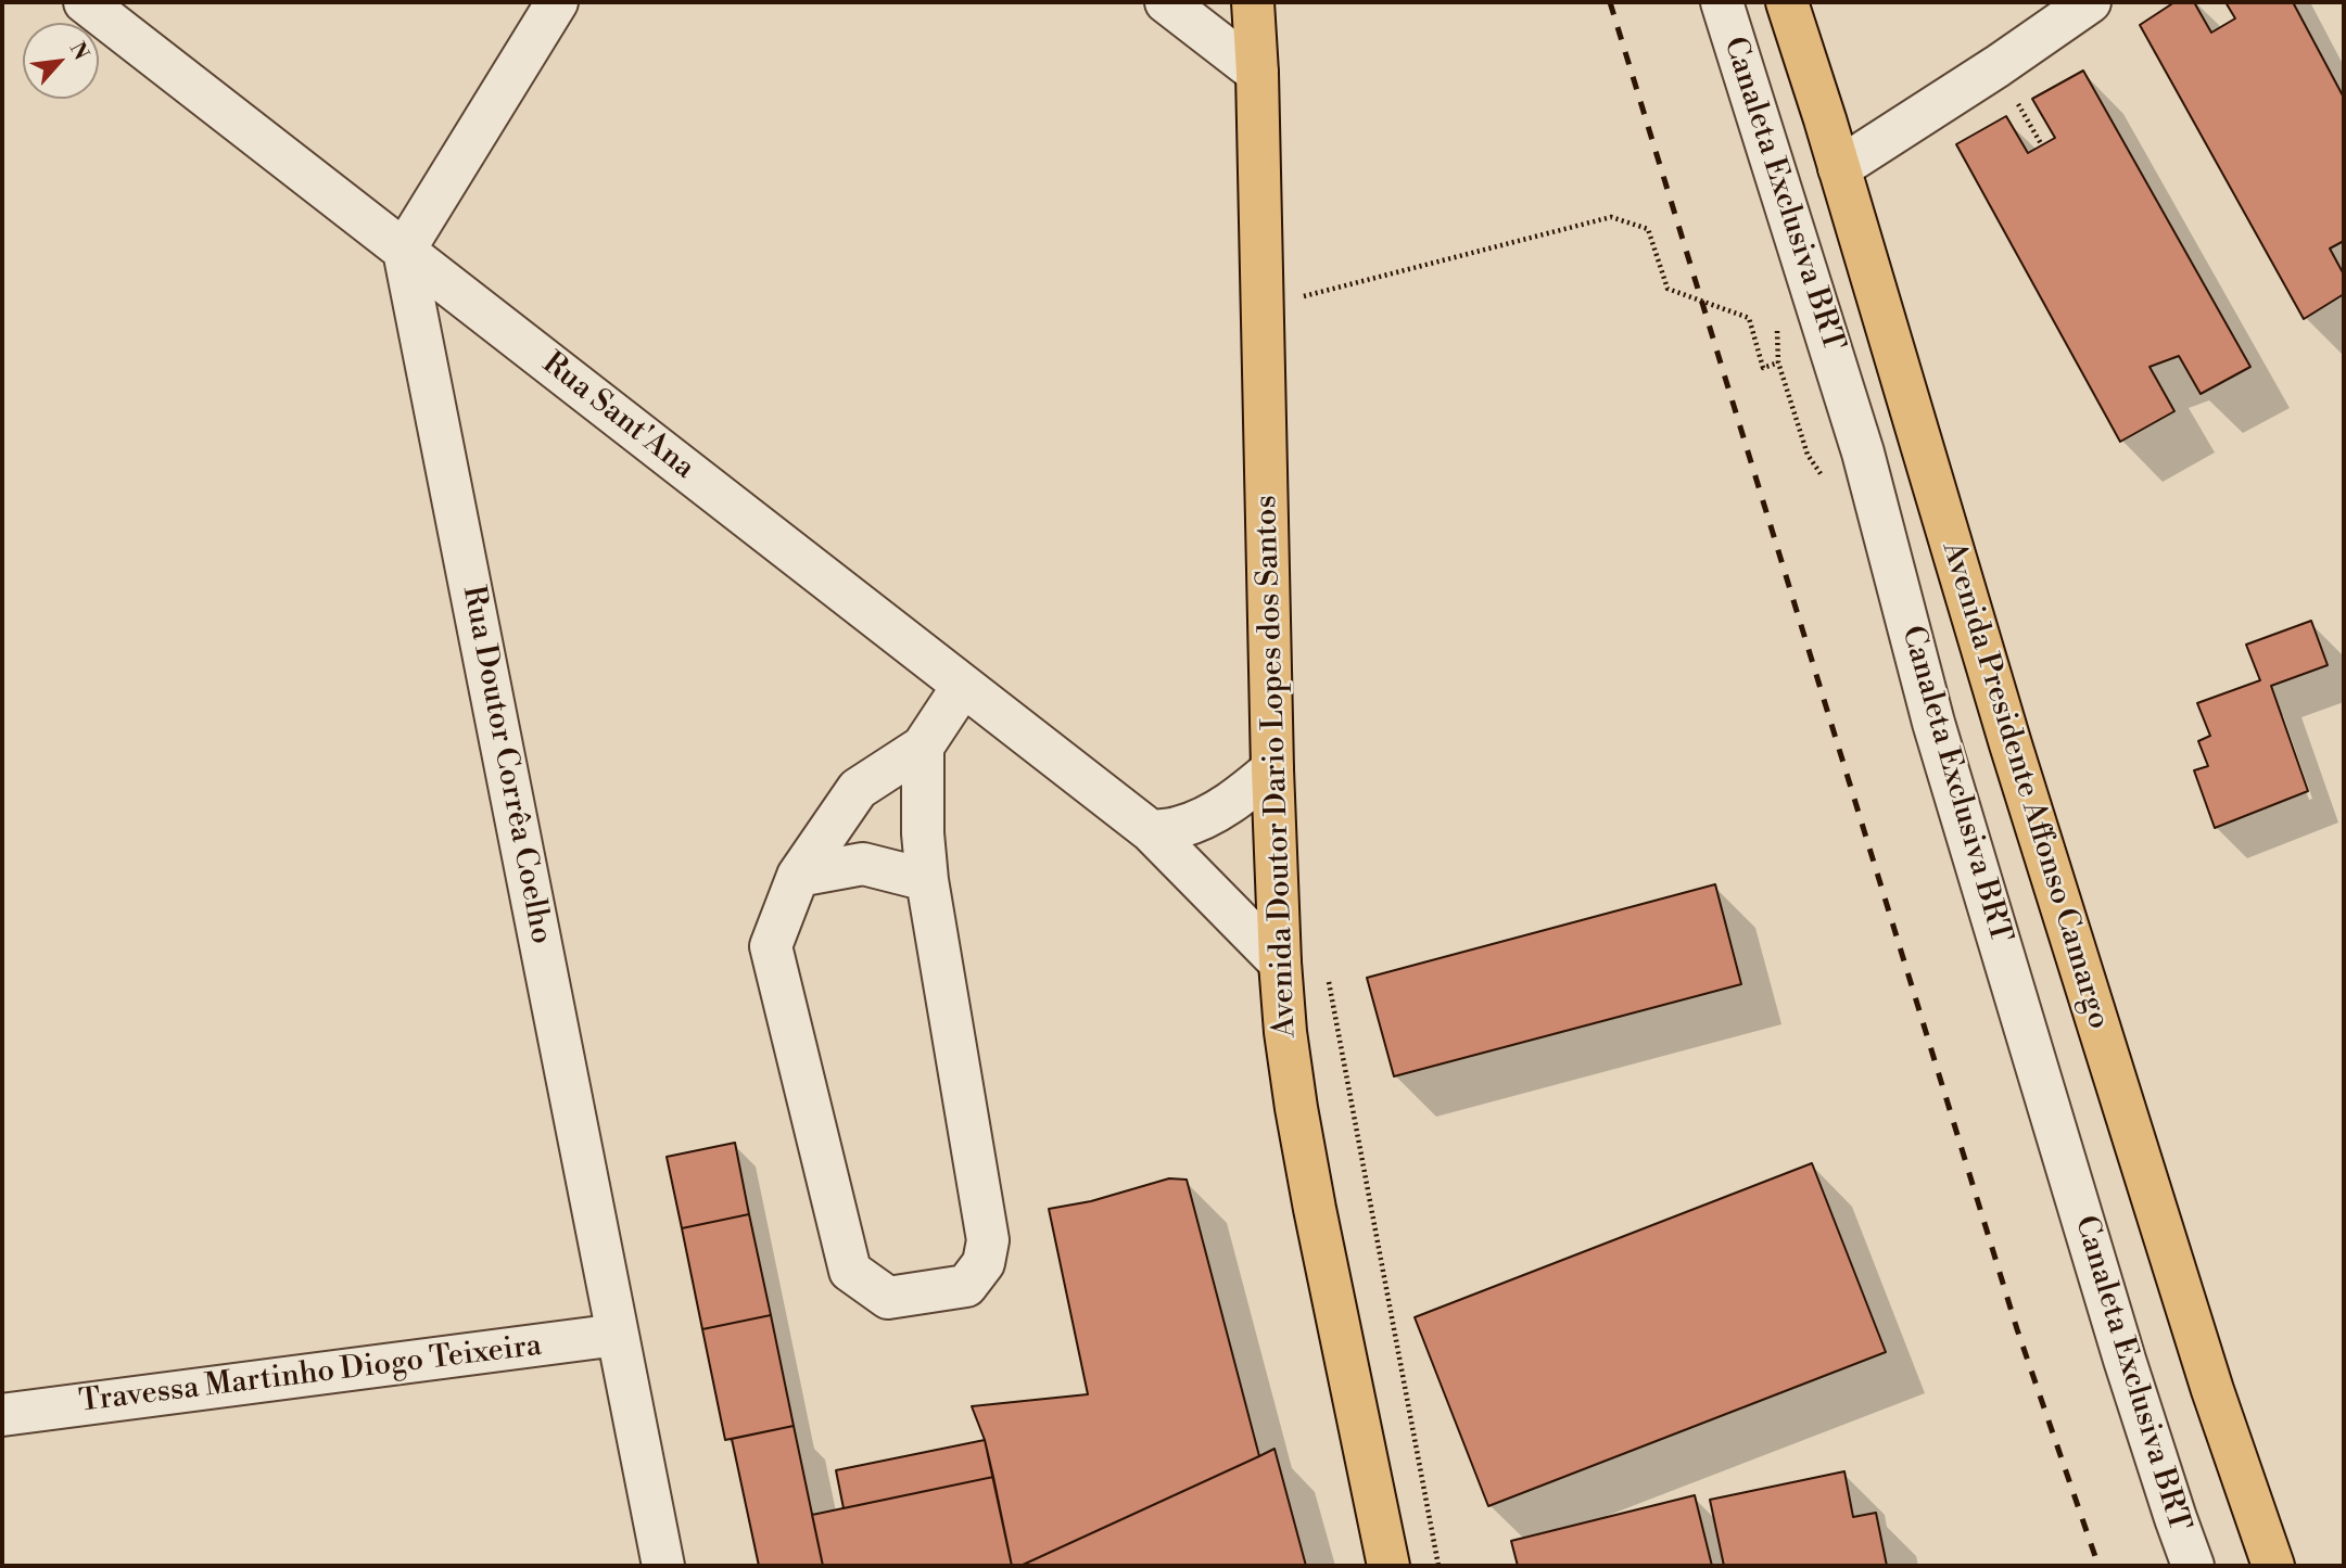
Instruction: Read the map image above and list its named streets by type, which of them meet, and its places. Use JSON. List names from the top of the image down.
{
  "streets": {
    "main road": ["Avenida Doutor Dario Lopes dos Santos", "Avenida Presidente Affonso Camargo"],
    "street": [
      "Canaleta Exclusiva BRT",
      "Rua Sant'Ana",
      "Rua Doutor Corrêa Coelho",
      "Travessa Martinho Diogo Teixeira"
    ]
  },
  "crossings": [
    ["Rua Sant'Ana", "Rua Doutor Corrêa Coelho"],
    ["Rua Sant'Ana", "Avenida Doutor Dario Lopes dos Santos"],
    ["Rua Doutor Corrêa Coelho", "Travessa Martinho Diogo Teixeira"]
  ],
  "north": "top right"
}
